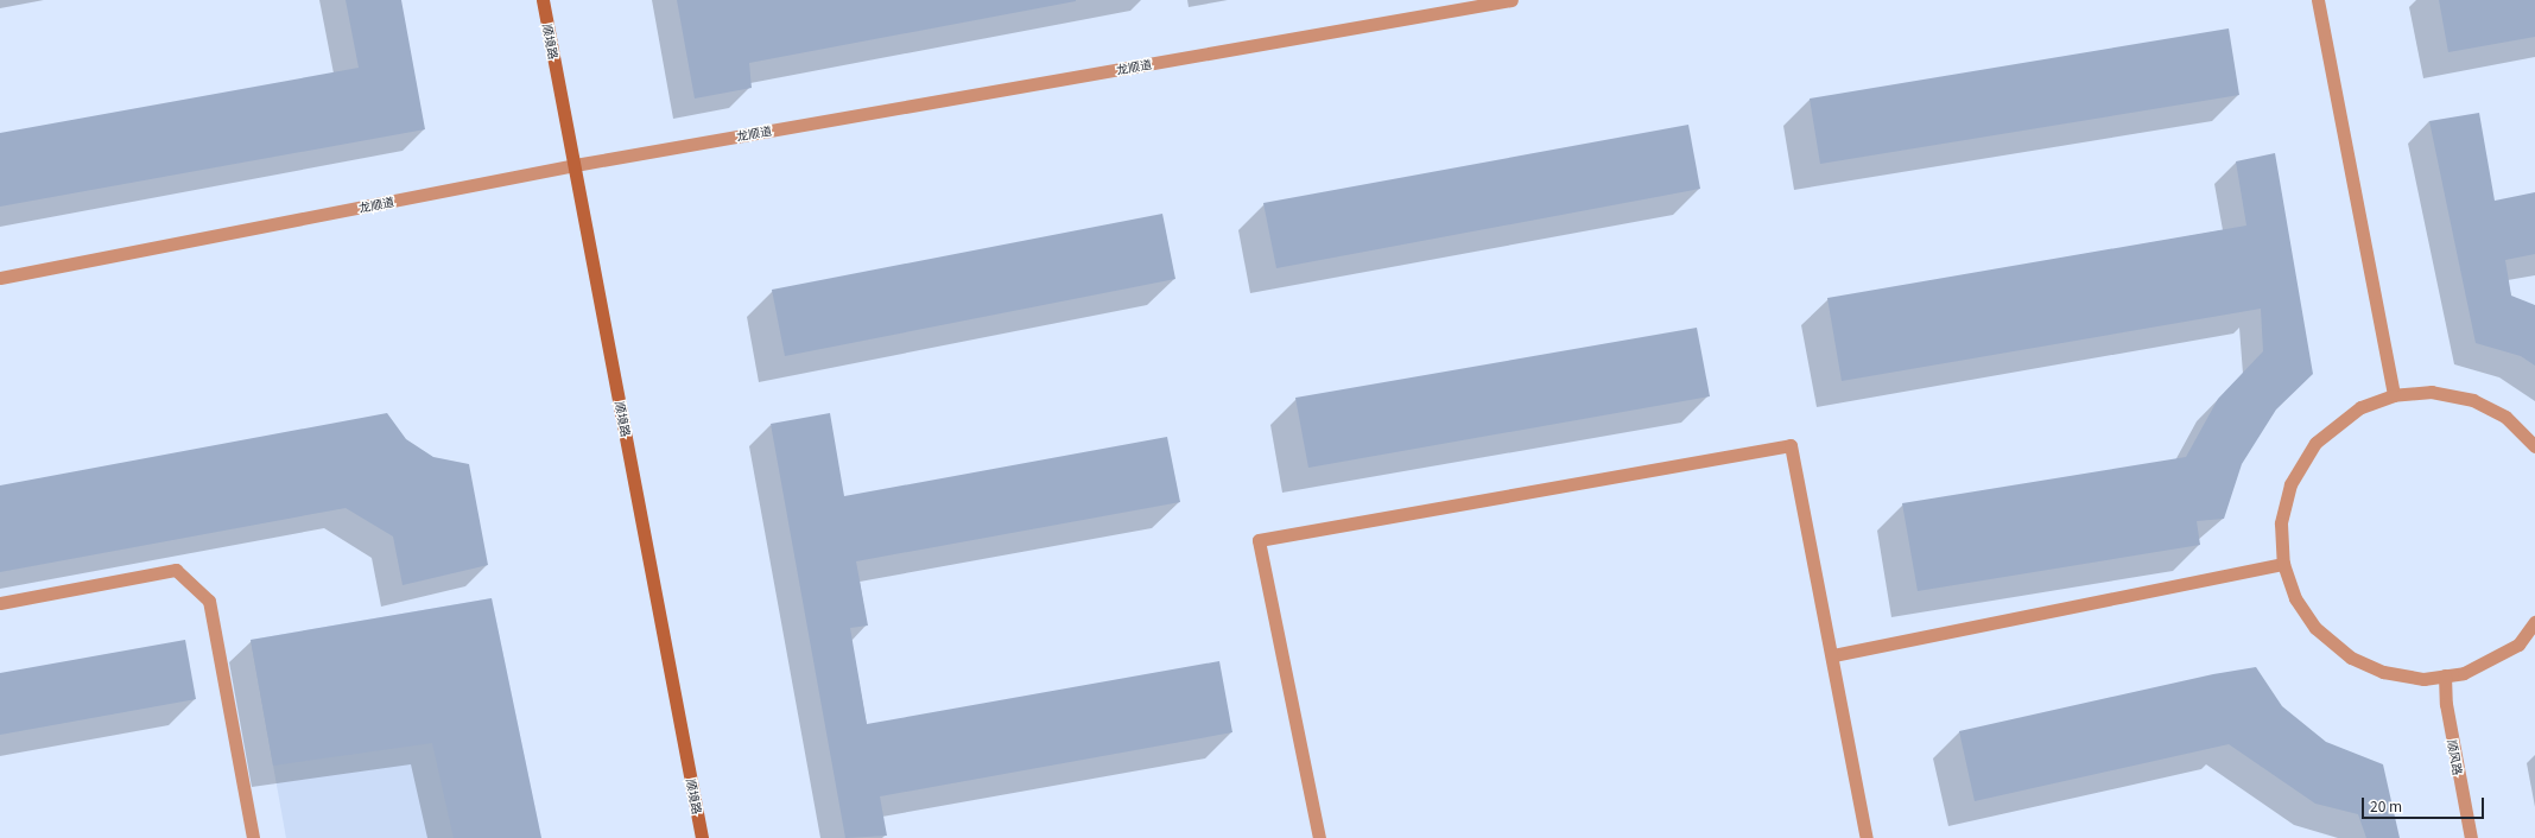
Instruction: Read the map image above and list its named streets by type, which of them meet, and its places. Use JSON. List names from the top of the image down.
{
  "streets": {
    "main road": ["顺境路"],
    "street": ["龙顺道", "顺风路"]
  },
  "crossings": [
    ["顺境路", "龙顺道"]
  ],
  "scale_bar": "20 m"
}
